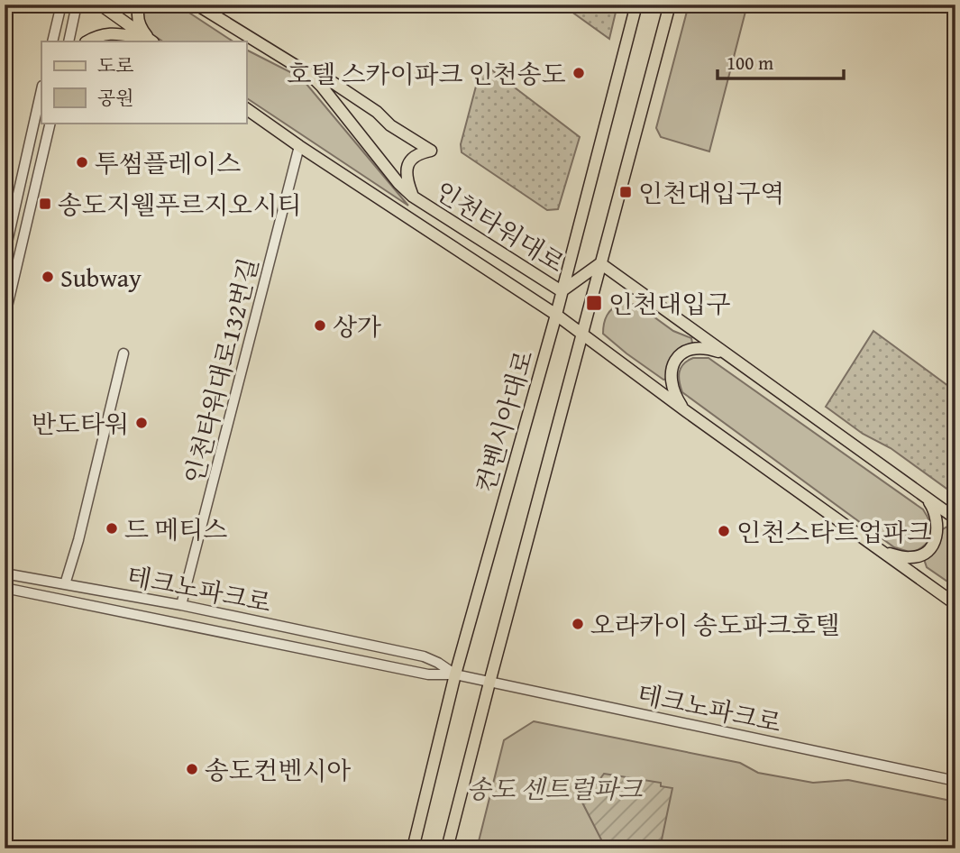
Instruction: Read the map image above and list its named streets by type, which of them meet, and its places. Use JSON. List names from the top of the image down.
{
  "streets": {
    "main road": ["인천타워대로", "컨벤시아대로"],
    "street": ["인천타워대로132번길", "테크노파크로"]
  },
  "crossings": [
    ["인천타워대로", "인천타워대로132번길"],
    ["인천타워대로", "컨벤시아대로"],
    ["인천타워대로132번길", "테크노파크로"],
    ["컨벤시아대로", "테크노파크로"]
  ],
  "parks": ["송도 센트럴파크"],
  "places": {
    "other": [
      "호텔 스카이파크 인천송도",
      "투썸플레이스",
      "Subway",
      "상가",
      "반도타워",
      "드 메티스",
      "인천스타트업파크",
      "오라카이 송도파크호텔",
      "송도컨벤시아"
    ],
    "transit": ["인천대입구역", "송도지웰푸르지오시티", "인천대입구"]
  },
  "legend": ["도로", "공원"],
  "scale_bar": "100 m"
}
